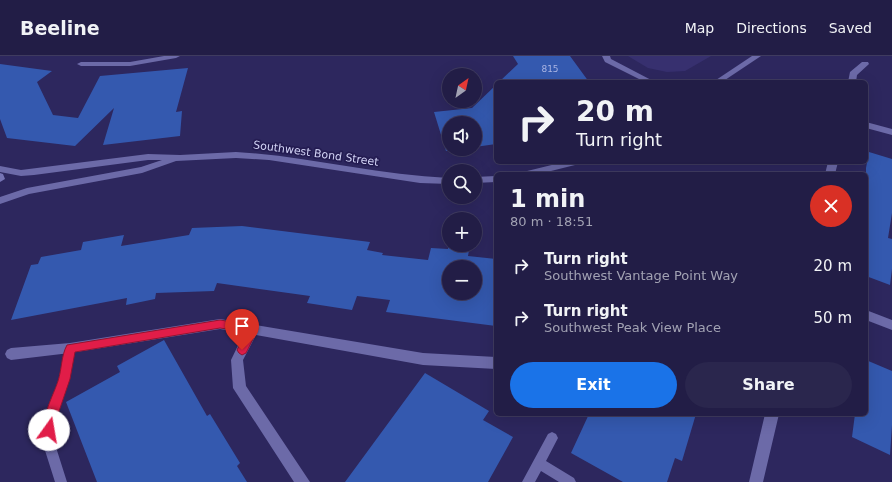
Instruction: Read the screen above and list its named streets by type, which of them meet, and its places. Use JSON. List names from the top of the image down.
{
  "streets": {
    "street": ["Southwest Bond Street"]
  },
  "house_numbers": ["815"],
  "north": "top right",
  "page": {
    "header": "Beeline",
    "nav": ["Map", "Directions", "Saved"],
    "map_buttons": ["+", "−"],
    "turn": ["20 m", "Turn right"],
    "heading": ["1 min", "80 m · 18:51"],
    "list": [
      {
        "name": "Turn right",
        "note": "Southwest Vantage Point Way",
        "value": "20 m"
      },
      {
        "name": "Turn right",
        "note": "Southwest Peak View Place",
        "value": "50 m"
      }
    ],
    "buttons": ["Exit", "Share"]
  }
}
